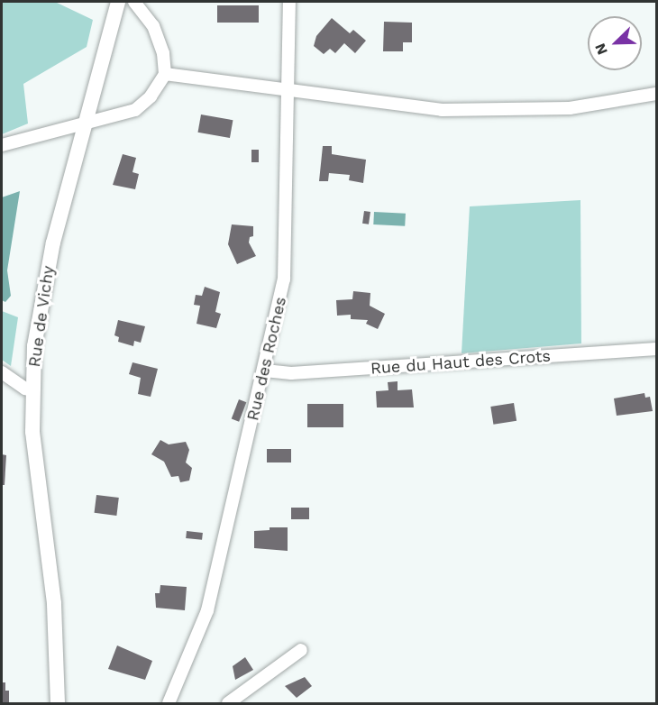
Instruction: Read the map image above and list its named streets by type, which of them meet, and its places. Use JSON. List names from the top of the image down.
{
  "streets": {
    "street": ["Rue de Vichy", "Rue des Roches", "Rue du Haut des Crots"]
  },
  "crossings": [
    ["Rue des Roches", "Rue du Haut des Crots"]
  ],
  "north": "bottom left"
}
